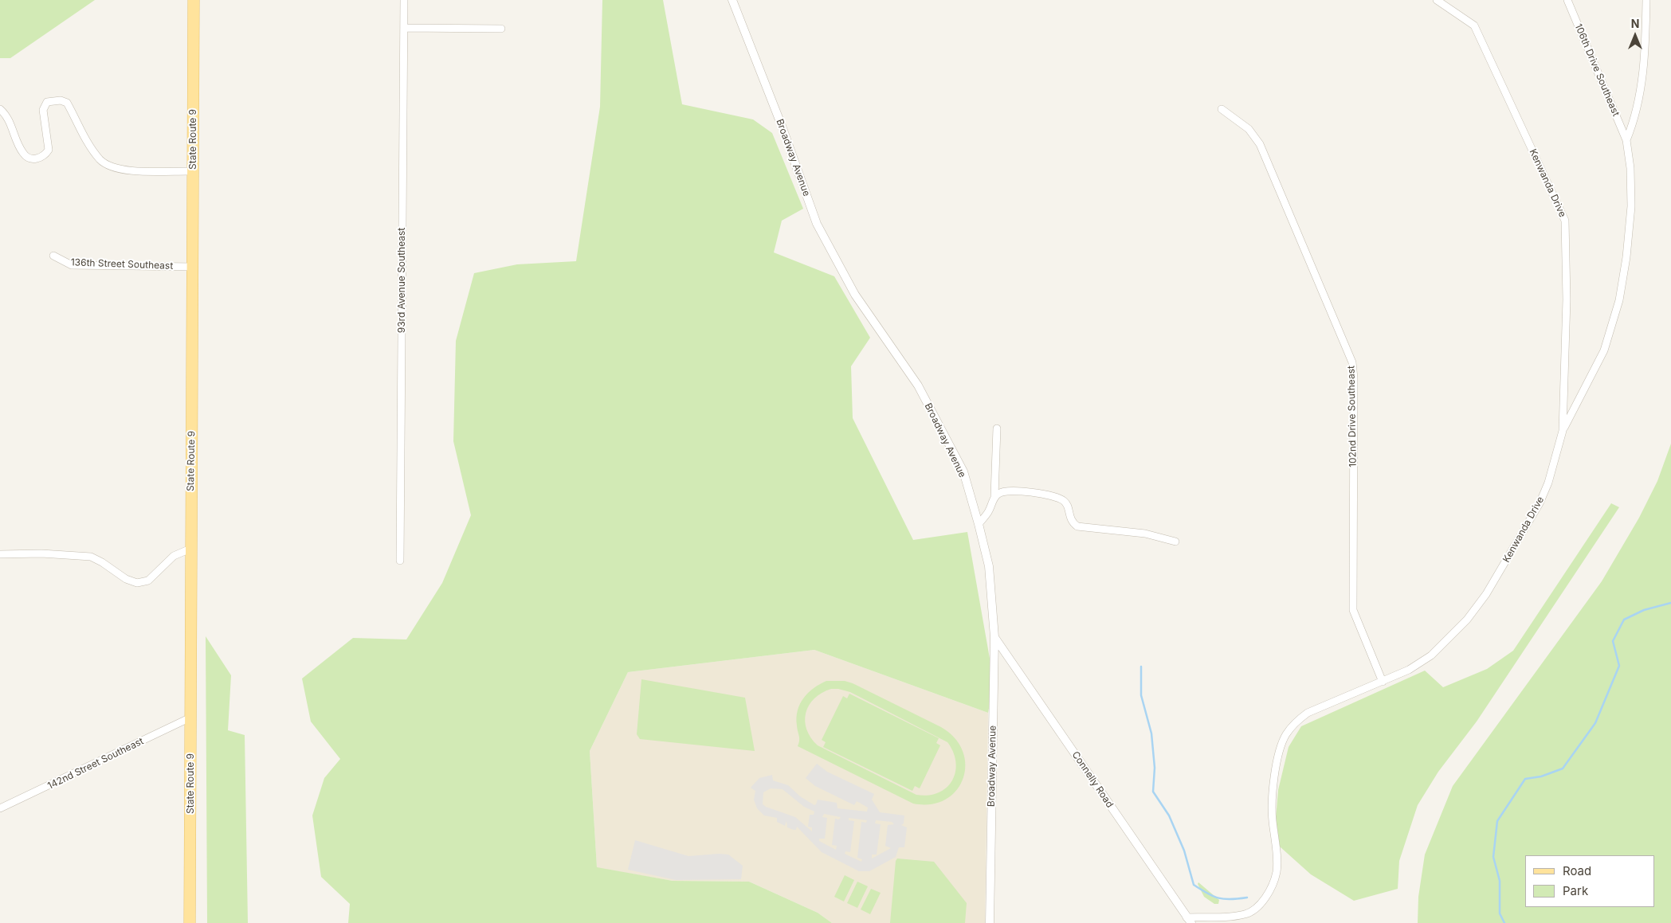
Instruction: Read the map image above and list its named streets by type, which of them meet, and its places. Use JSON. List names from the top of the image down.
{
  "streets": {
    "main road": ["State Route 9"],
    "street": [
      "106th Drive Southeast",
      "Broadway Avenue",
      "Kenwanda Drive",
      "136th Street Southeast",
      "93rd Avenue Southeast",
      "102nd Drive Southeast",
      "142nd Street Southeast",
      "Connelly Road"
    ]
  },
  "crossings": [
    ["106th Drive Southeast", "Kenwanda Drive"],
    ["State Route 9", "136th Street Southeast"],
    ["State Route 9", "142nd Street Southeast"],
    ["Broadway Avenue", "Connelly Road"],
    ["Kenwanda Drive", "102nd Drive Southeast"],
    ["Kenwanda Drive", "Connelly Road"]
  ],
  "legend": ["Road", "Park"],
  "north": "top"
}
